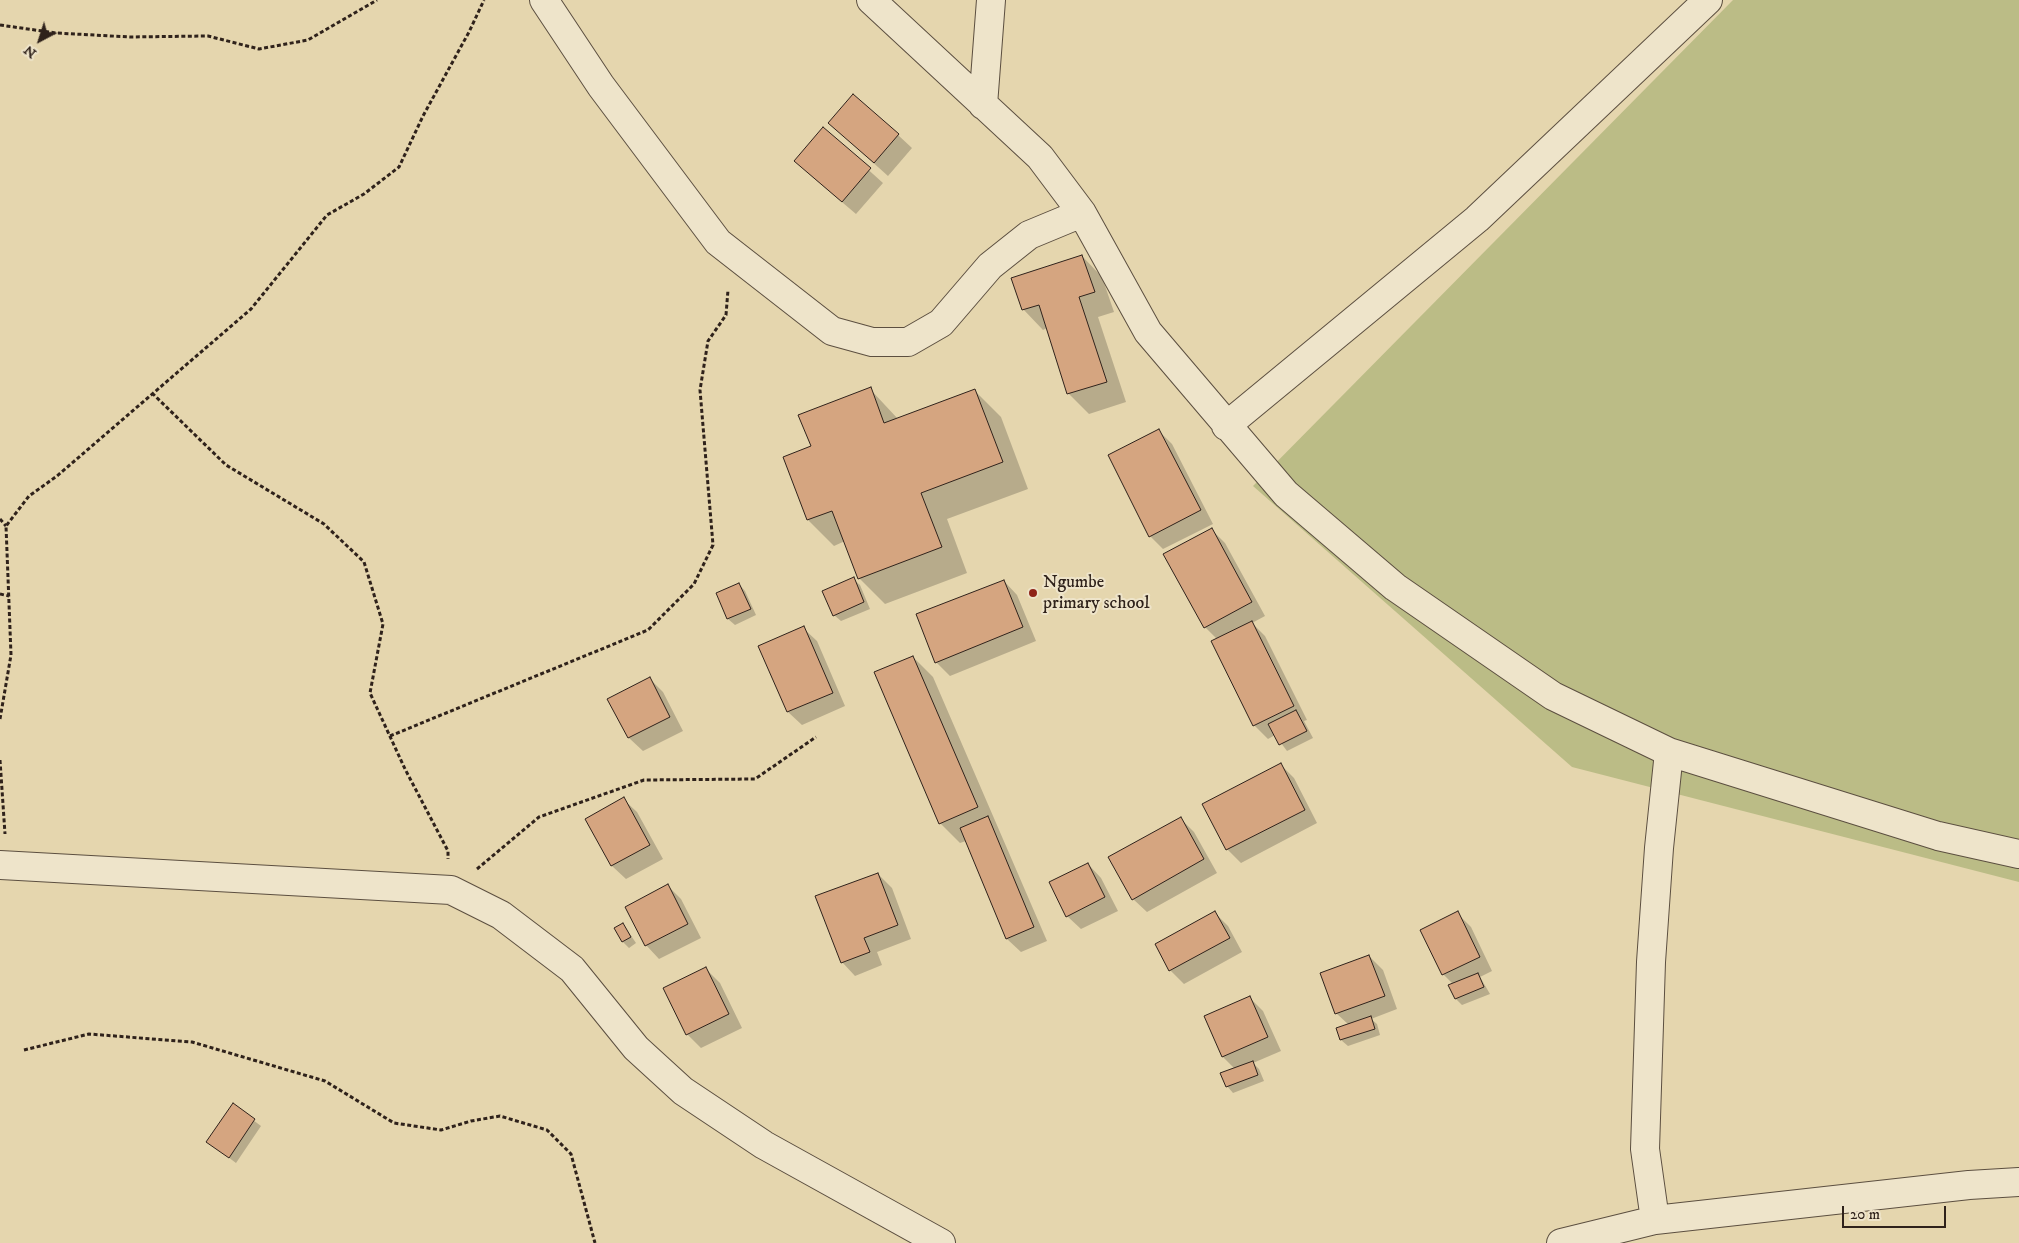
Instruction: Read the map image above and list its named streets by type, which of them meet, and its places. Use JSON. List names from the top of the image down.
{
  "places": ["Ngumbe primary school"],
  "scale_bar": "20 m",
  "north": "bottom left"
}
